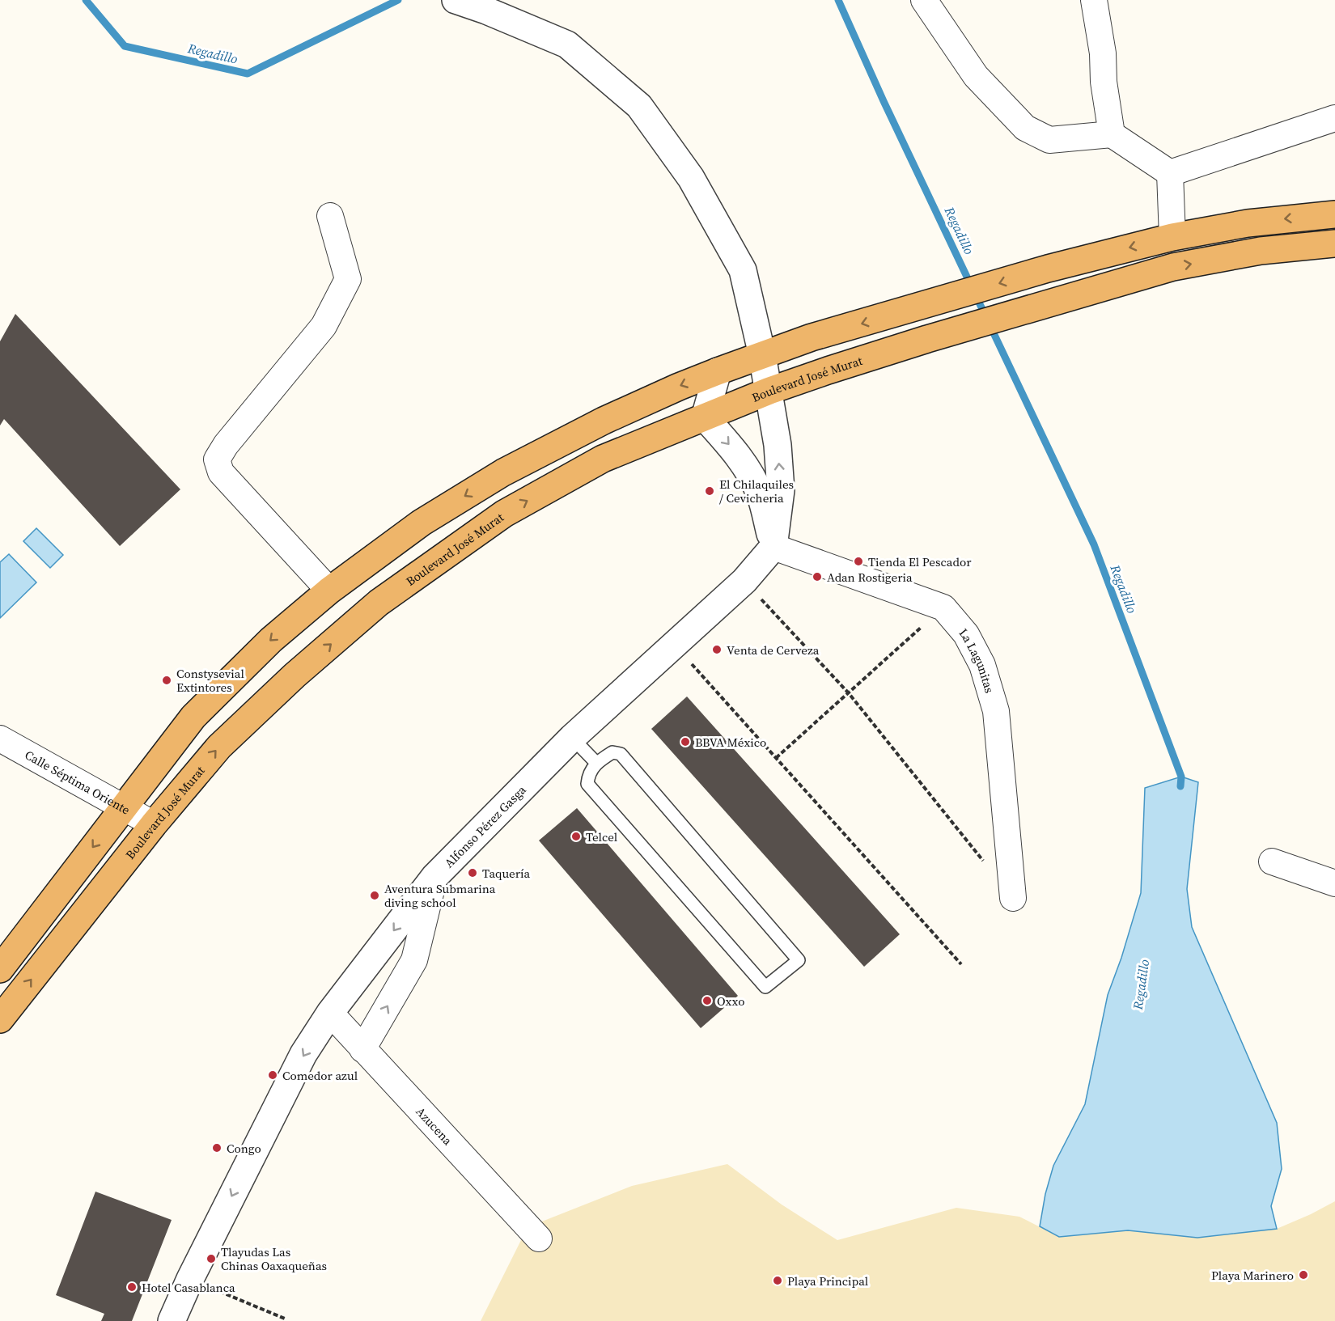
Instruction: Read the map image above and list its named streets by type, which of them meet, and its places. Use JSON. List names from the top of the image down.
{
  "streets": {
    "highway": ["Boulevard José Murat"],
    "street": [
      "La Lagunitas",
      "Calle Séptima Oriente",
      "Alfonso Pérez Gasga",
      "Azucena"
    ]
  },
  "crossings": [
    ["Boulevard José Murat", "Calle Séptima Oriente"],
    ["La Lagunitas", "Alfonso Pérez Gasga"],
    ["Alfonso Pérez Gasga", "Azucena"]
  ],
  "water": ["Regadillo"],
  "places": [
    "El Chilaquiles / Cevicheria",
    "Tienda El Pescador",
    "Adan Rostigeria",
    "Venta de Cerveza",
    "Constysevial Extintores",
    "BBVA México",
    "Telcel",
    "Taquería",
    "Aventura Submarina diving school",
    "Oxxo",
    "Comedor azul",
    "Congo",
    "Tlayudas Las Chinas Oaxaqueñas",
    "Playa Marinero",
    "Playa Principal",
    "Hotel Casablanca"
  ]
}
